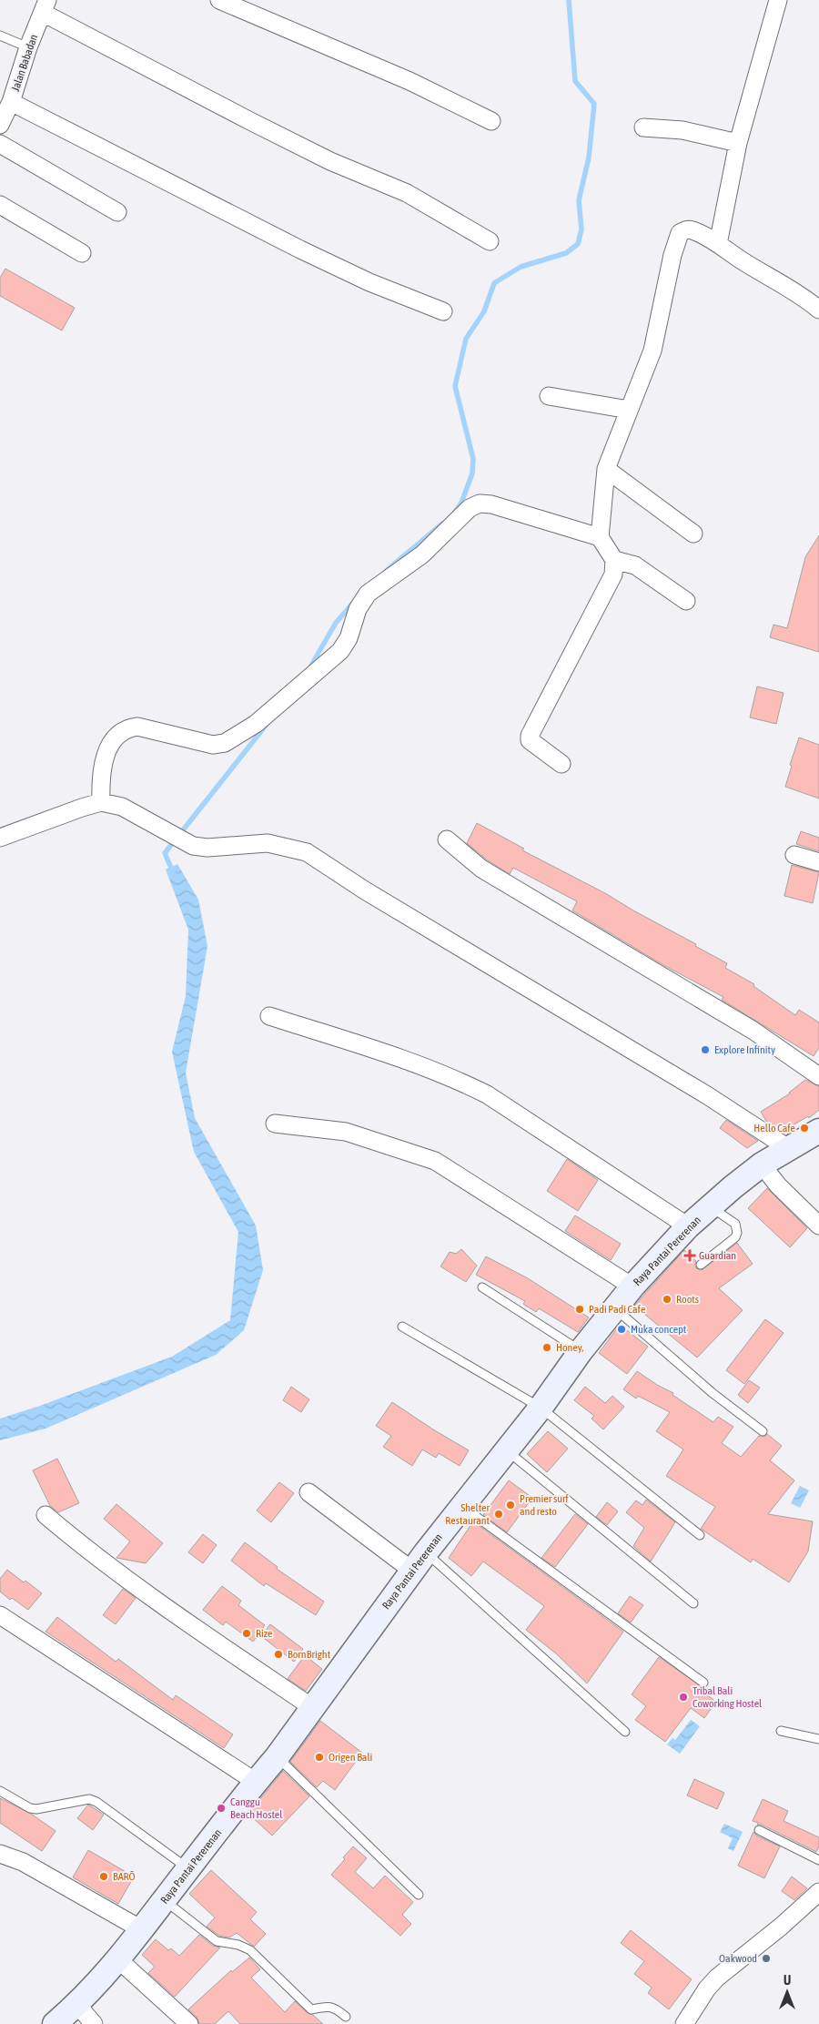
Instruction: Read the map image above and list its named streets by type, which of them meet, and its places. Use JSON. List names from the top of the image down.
{
  "streets": {
    "street": ["Jalan Babadan", "Raya Pantai Pererenan"]
  },
  "places": {
    "other": [
      "Explore Infinity",
      "Hello Cafe",
      "Roots",
      "Padi Padi Cafe",
      "Muka concept",
      "Honey,",
      "Premier surf and resto",
      "Shelter Restaurant",
      "Rize",
      "BornBright",
      "Tribal Bali Coworking Hostel",
      "Origen Bali",
      "Canggu Beach Hostel",
      "BARŌ",
      "Oakwood"
    ],
    "health": ["Guardian"]
  },
  "north": "top"
}
